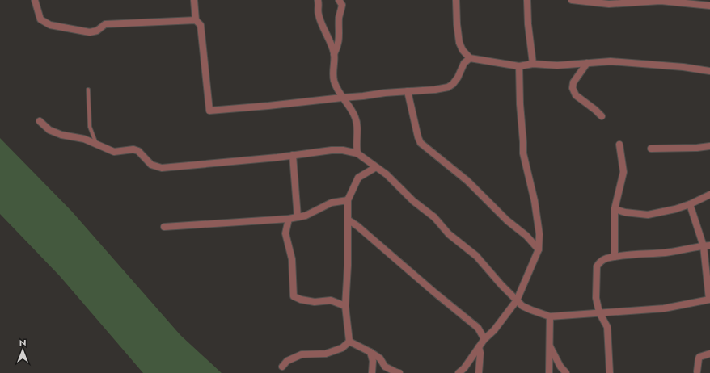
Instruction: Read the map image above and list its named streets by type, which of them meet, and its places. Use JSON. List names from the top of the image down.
{
  "north": "top"
}
